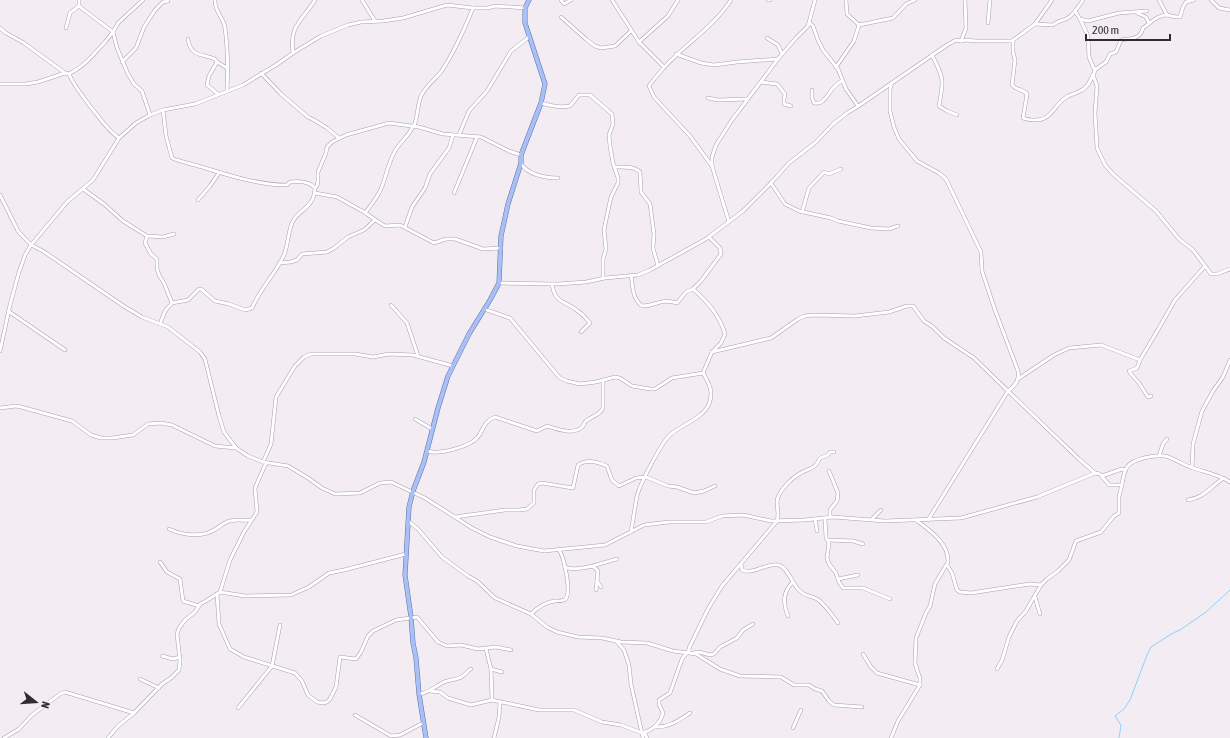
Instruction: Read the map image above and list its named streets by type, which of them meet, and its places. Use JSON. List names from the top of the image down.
{
  "scale_bar": "200 m",
  "north": "right"
}
